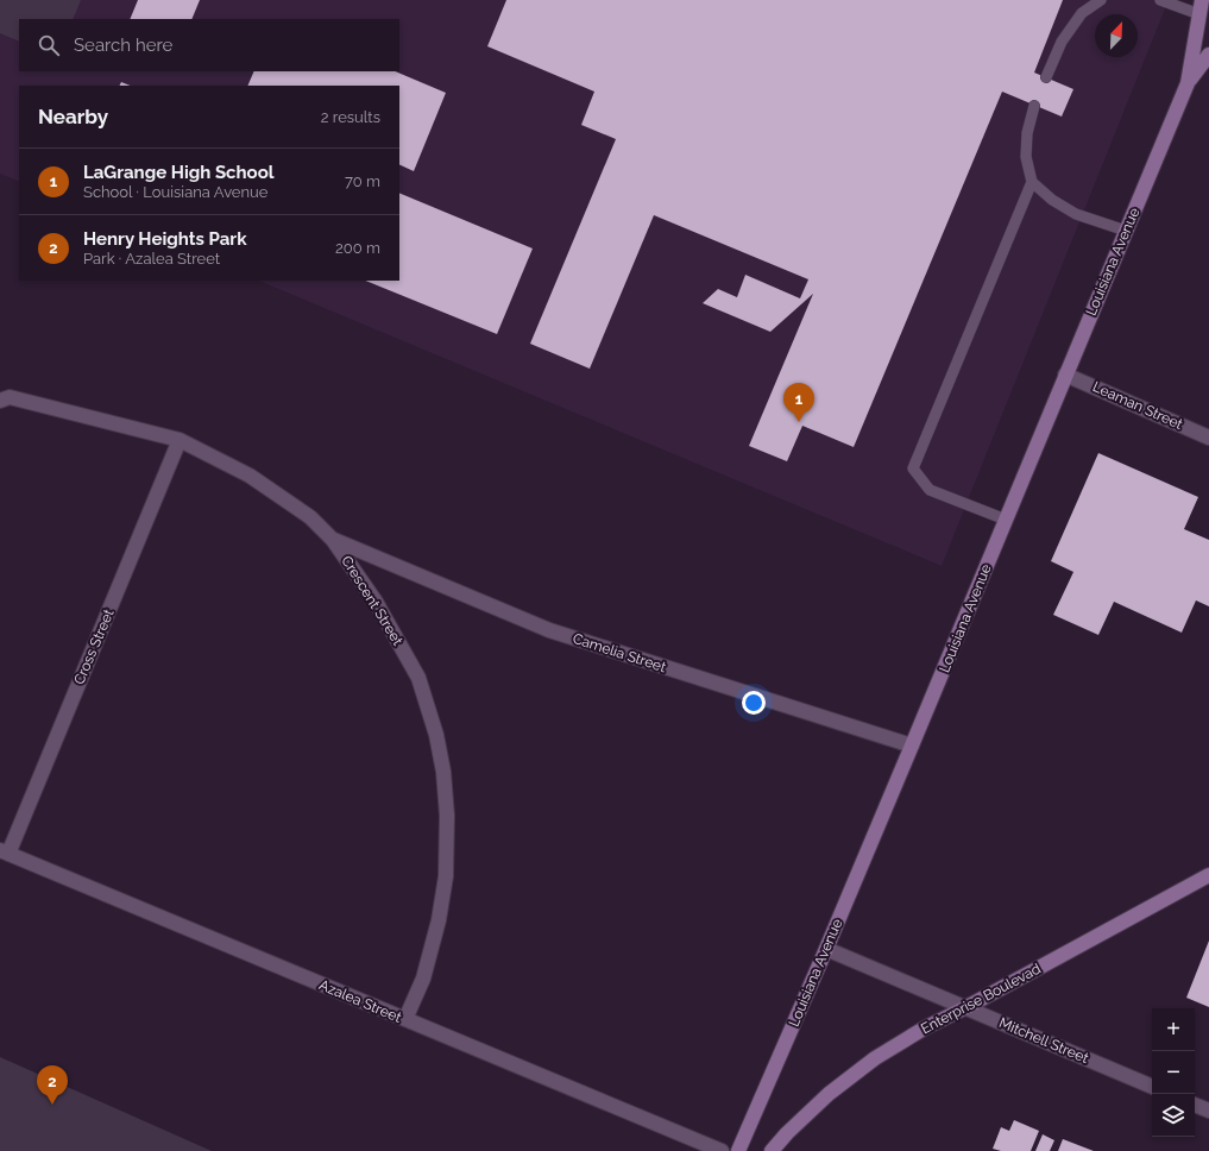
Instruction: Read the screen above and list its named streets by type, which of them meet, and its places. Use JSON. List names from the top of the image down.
{
  "streets": {
    "street": [
      "Louisiana Avenue",
      "Leaman Street",
      "Crescent Street",
      "Cross Street",
      "Camelia Street",
      "Enterprise Boulevad",
      "Azalea Street",
      "Mitchell Street"
    ]
  },
  "crossings": [
    ["Louisiana Avenue", "Leaman Street"],
    ["Louisiana Avenue", "Camelia Street"],
    ["Louisiana Avenue", "Mitchell Street"],
    ["Crescent Street", "Cross Street"],
    ["Crescent Street", "Camelia Street"],
    ["Crescent Street", "Azalea Street"],
    ["Cross Street", "Azalea Street"],
    ["Enterprise Boulevad", "Mitchell Street"]
  ],
  "north": "top right",
  "page": {
    "search": "Search here",
    "heading": ["Nearby", "2 results"],
    "list": [
      {
        "mark": "1",
        "name": "LaGrange High School",
        "note": "School · Louisiana Avenue",
        "value": "70 m"
      },
      {
        "mark": "2",
        "name": "Henry Heights Park",
        "note": "Park · Azalea Street",
        "value": "200 m"
      }
    ],
    "pins": ["1", "2"],
    "map_buttons": ["+", "−"]
  }
}
